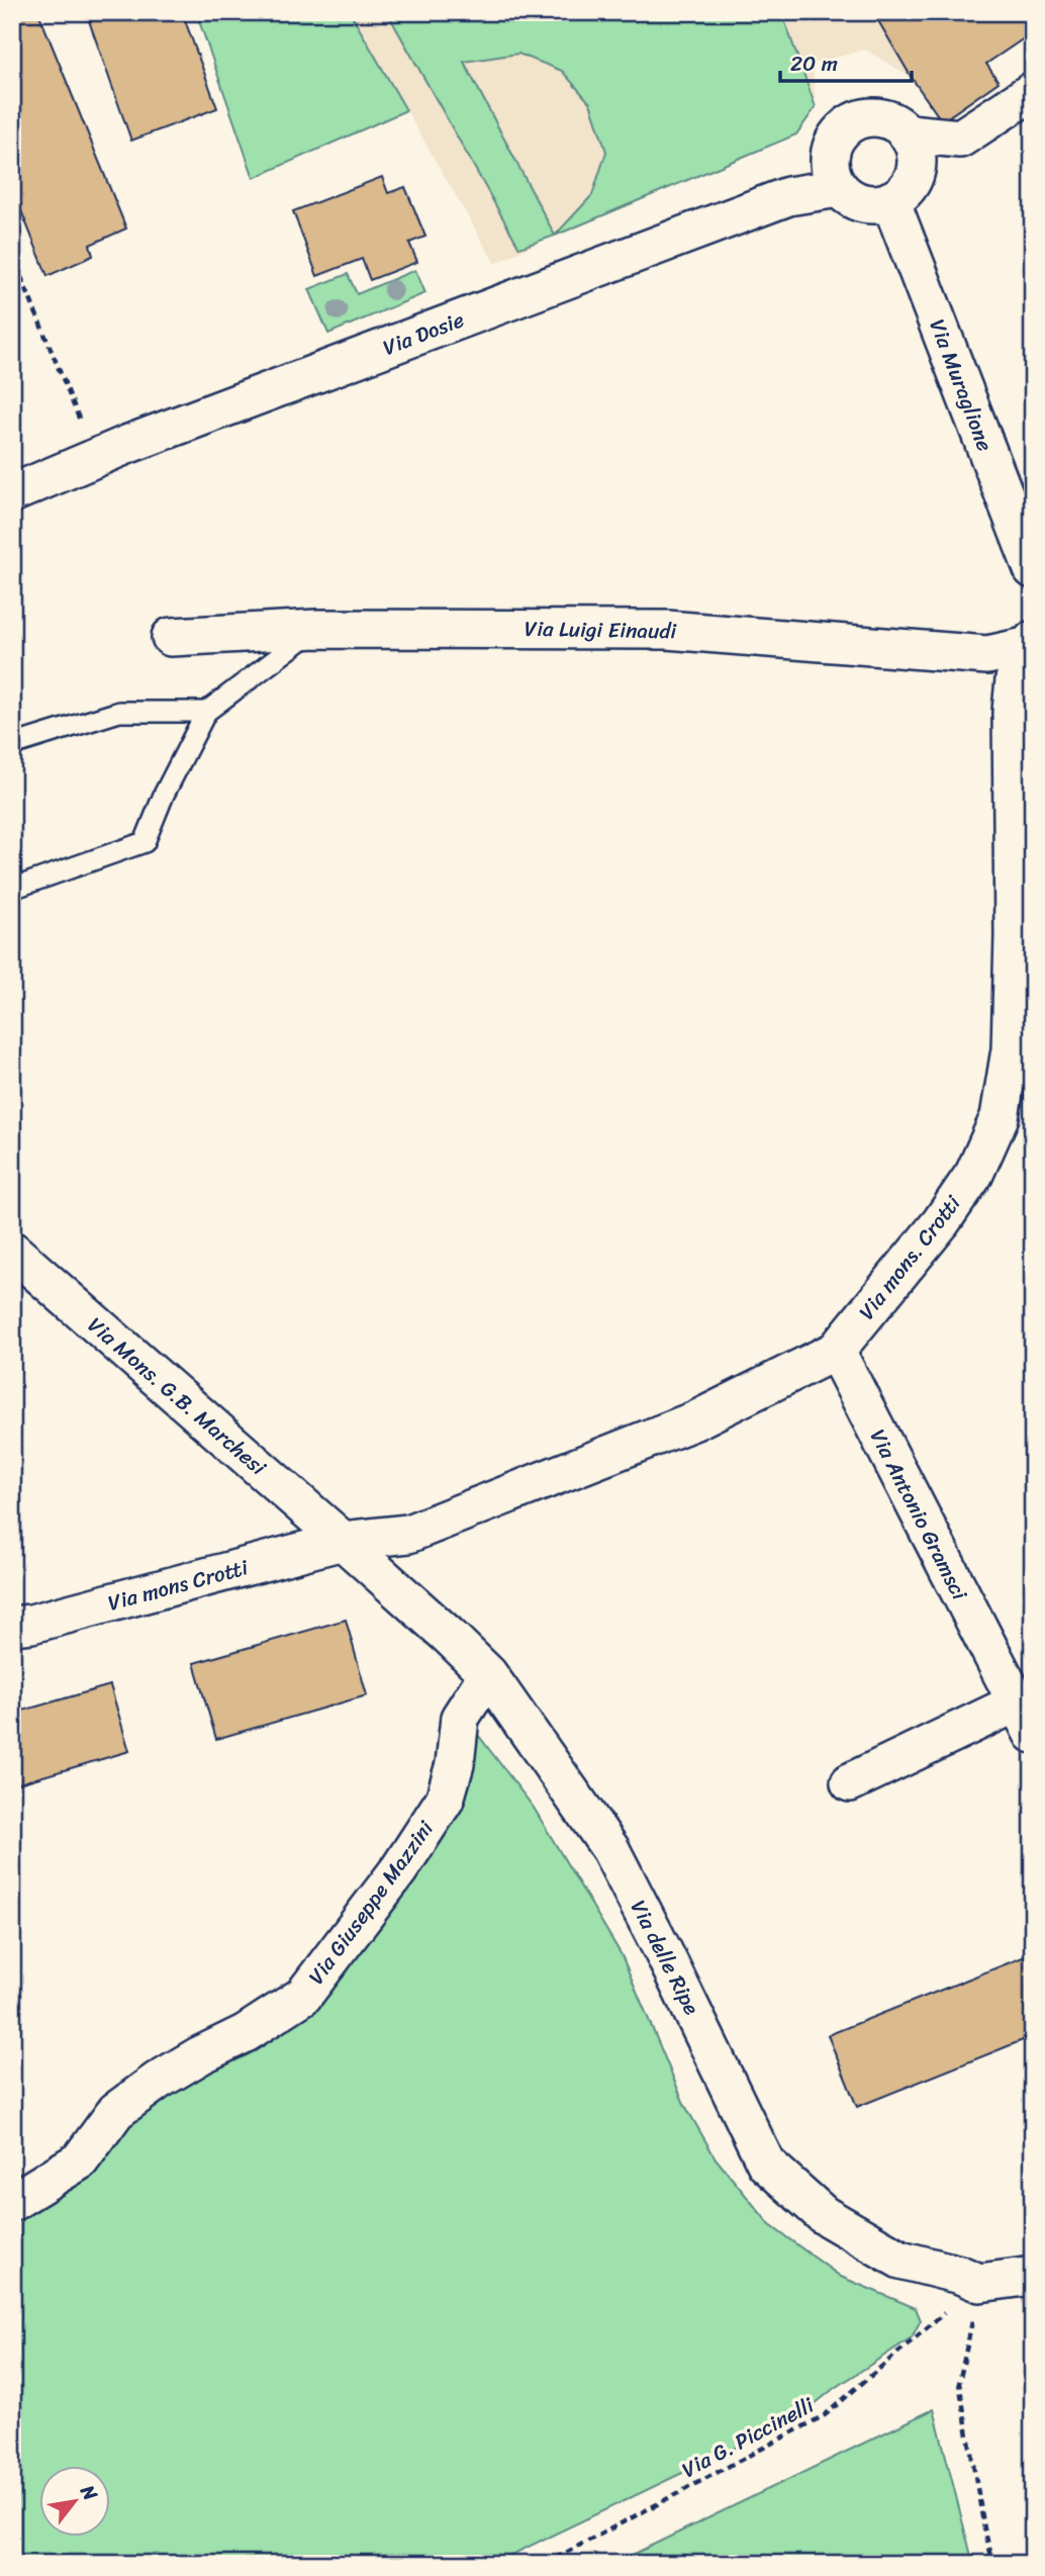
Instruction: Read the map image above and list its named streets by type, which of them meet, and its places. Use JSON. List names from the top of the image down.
{
  "streets": {
    "street": [
      "Via Dosie",
      "Via Muraglione",
      "Via Luigi Einaudi",
      "Via mons. Crotti",
      "Via Mons. G.B. Marchesi",
      "Via Antonio Gramsci",
      "Via mons Crotti",
      "Via Giuseppe Mazzini",
      "Via delle Ripe"
    ],
    "path": ["Via G. Piccinelli"]
  },
  "crossings": [
    ["Via Dosie", "Via Muraglione"],
    ["Via Luigi Einaudi", "Via mons. Crotti"],
    ["Via mons. Crotti", "Via Mons. G.B. Marchesi"],
    ["Via mons. Crotti", "Via Antonio Gramsci"],
    ["Via mons. Crotti", "Via mons Crotti"],
    ["Via mons. Crotti", "Via delle Ripe"],
    ["Via Mons. G.B. Marchesi", "Via mons Crotti"],
    ["Via Mons. G.B. Marchesi", "Via delle Ripe"],
    ["Via mons Crotti", "Via delle Ripe"],
    ["Via Giuseppe Mazzini", "Via delle Ripe"],
    ["Via delle Ripe", "Via G. Piccinelli"]
  ],
  "scale_bar": "20 m",
  "north": "top right"
}
